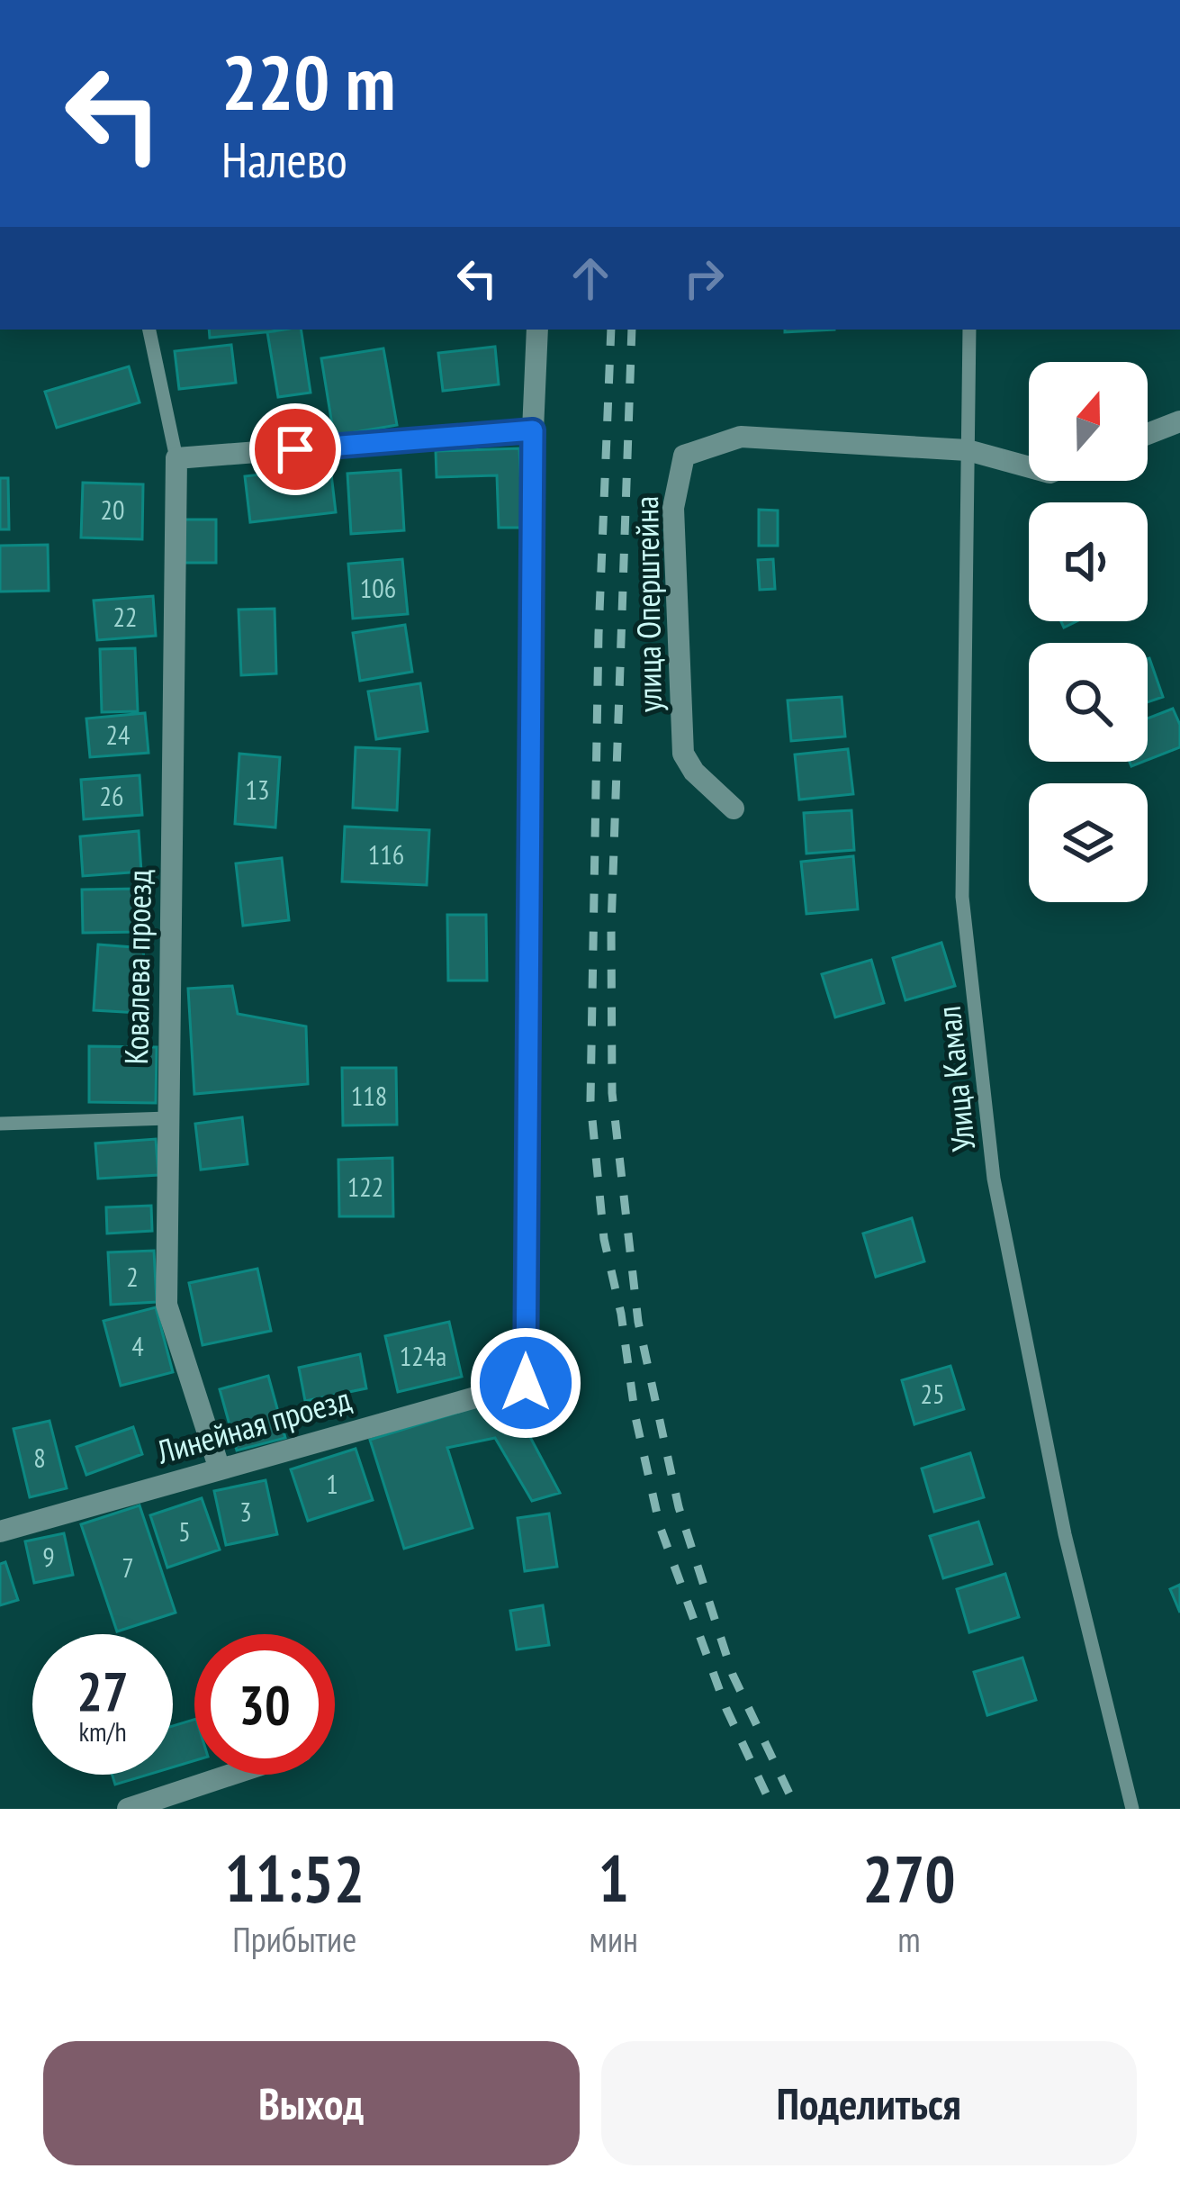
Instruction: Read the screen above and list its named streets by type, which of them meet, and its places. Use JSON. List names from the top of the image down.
{
  "streets": {
    "street": ["улица Оперштейна", "Ковалева проезд", "Линейная проезд"],
    "lane": ["Улица Камал"]
  },
  "crossings": [
    ["улица Оперштейна", "Улица Камал"],
    ["Ковалева проезд", "Линейная проезд"]
  ],
  "house_numbers": [
    "20",
    "106",
    "22",
    "24",
    "13",
    "26",
    "116",
    "118",
    "122",
    "2",
    "4",
    "124а",
    "25",
    "8",
    "1",
    "3",
    "5",
    "9",
    "7"
  ],
  "north": "top",
  "page": {
    "turn": ["220 m", "Налево"],
    "speed": "27 km/h",
    "limit": "30",
    "eta": [
      "11:52",
      "Прибытие",
      "1",
      "мин",
      "270",
      "m"
    ],
    "buttons": ["Выход", "Поделиться"]
  }
}
